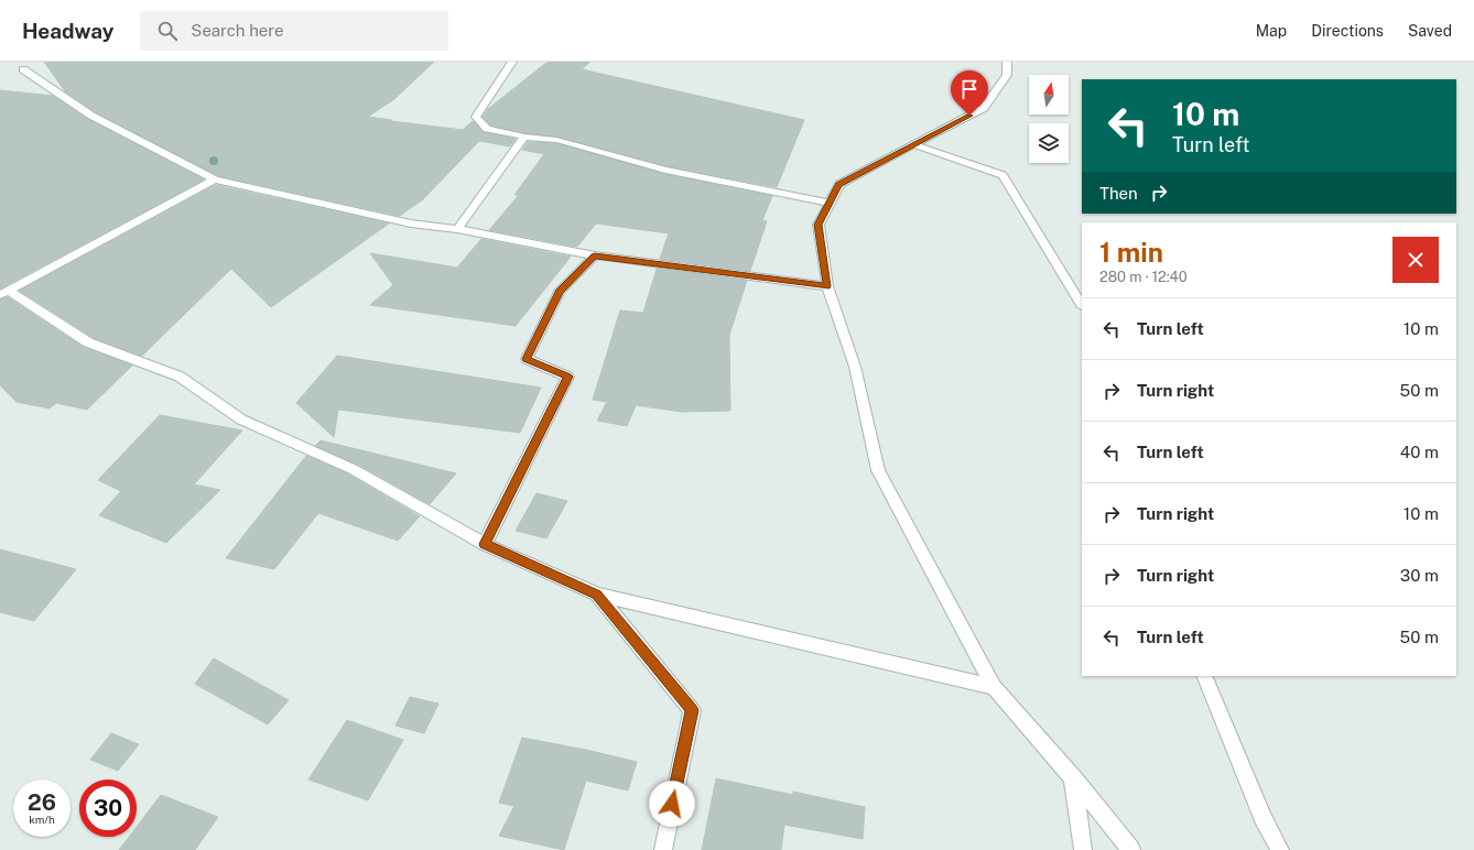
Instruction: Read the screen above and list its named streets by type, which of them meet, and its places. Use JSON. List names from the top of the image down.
{
  "north": "top",
  "page": {
    "header": "Headway",
    "search": "Search here",
    "nav": ["Map", "Directions", "Saved"],
    "turn": ["10 m", "Turn left"],
    "then": "Then",
    "heading": ["1 min", "280 m · 12:40"],
    "list": [
      {
        "name": "Turn left",
        "value": "10 m"
      },
      {
        "name": "Turn right",
        "value": "50 m"
      },
      {
        "name": "Turn left",
        "value": "40 m"
      },
      {
        "name": "Turn right",
        "value": "10 m"
      },
      {
        "name": "Turn right",
        "value": "30 m"
      },
      {
        "name": "Turn left",
        "value": "50 m"
      }
    ],
    "speed": "26 km/h",
    "limit": "30"
  }
}
